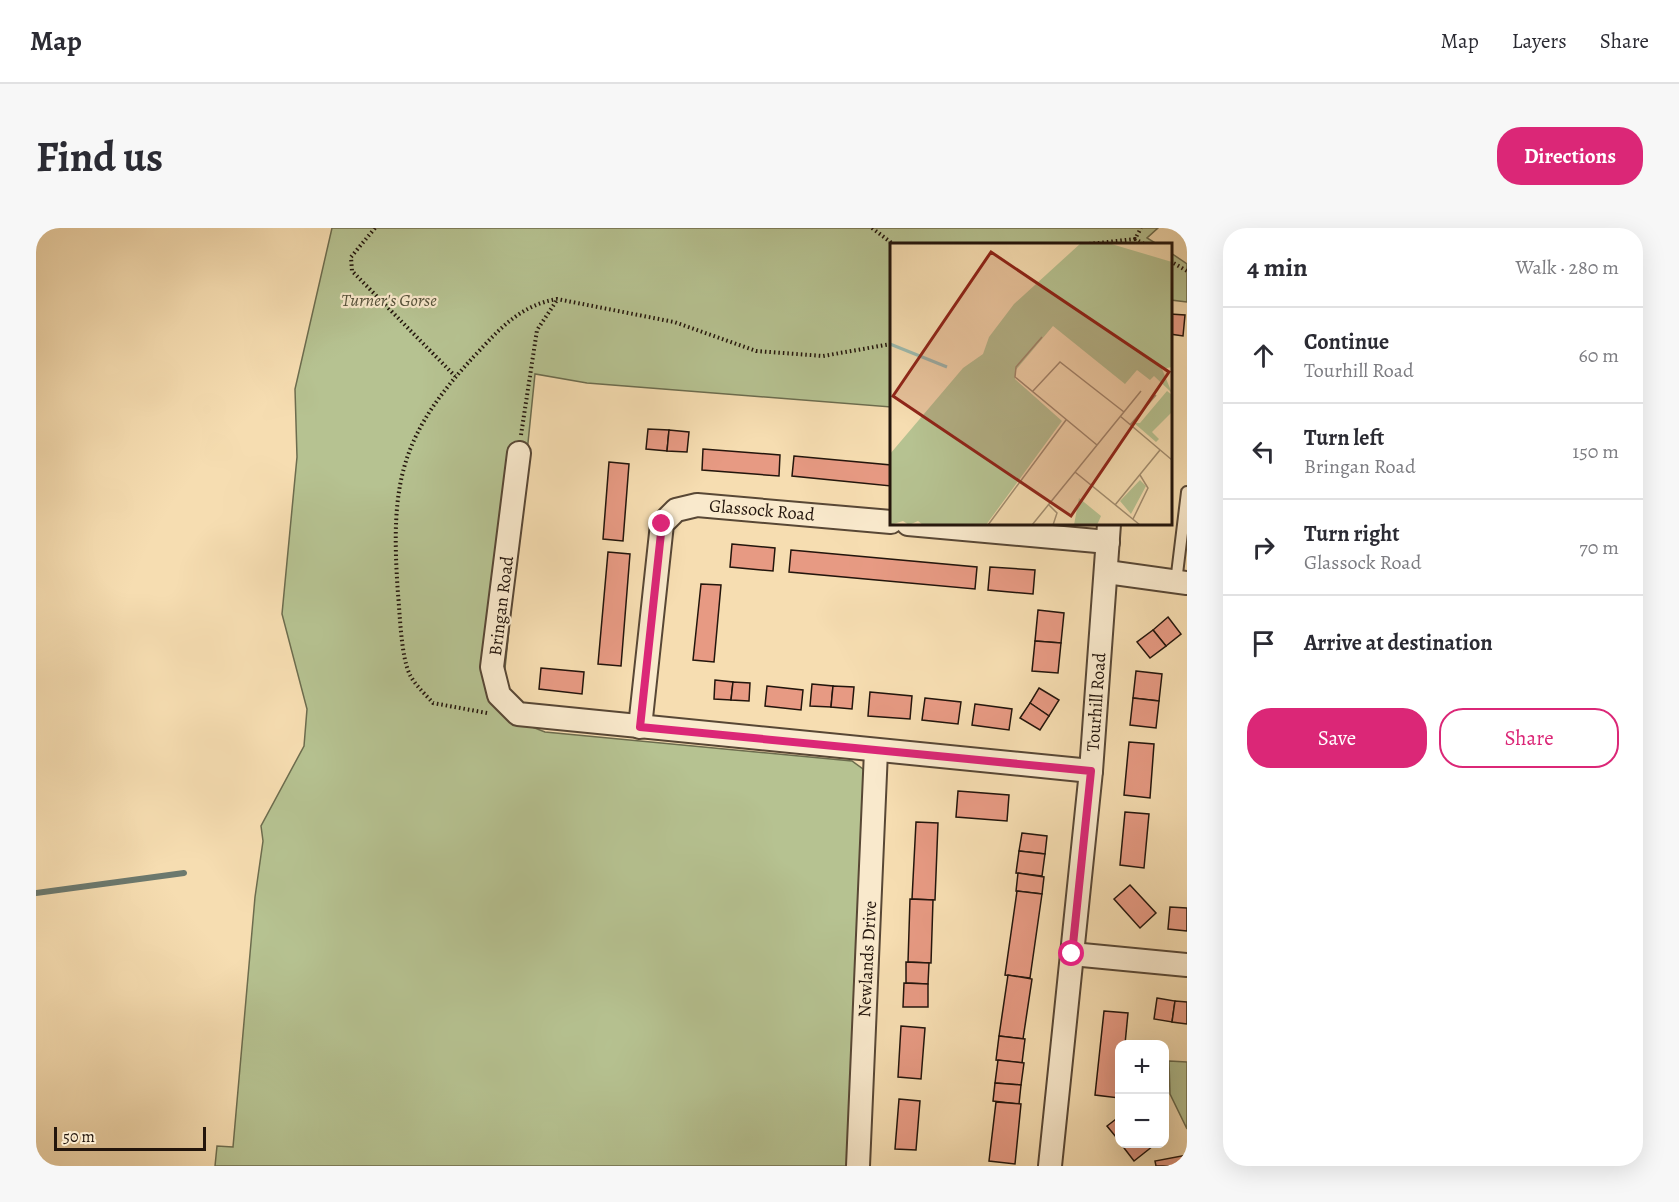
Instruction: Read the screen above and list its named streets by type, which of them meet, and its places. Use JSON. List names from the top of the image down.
{
  "streets": {
    "street": [
      "Glassock Road",
      "Bringan Road",
      "Tourhill Road",
      "Newlands Drive"
    ]
  },
  "parks": ["Turner's Gorse"],
  "scale_bar": "50 m",
  "page": {
    "header": "Map",
    "nav": ["Map", "Layers", "Share"],
    "buttons": [
      "Directions",
      ["Save", "Share"]
    ],
    "title": "Find us",
    "heading": ["4 min", "Walk · 280 m"],
    "list": [
      ["Continue", "Tourhill Road", "60 m"],
      ["Turn left", "Bringan Road", "150 m"],
      ["Turn right", "Glassock Road", "70 m"],
      "Arrive at destination"
    ],
    "map_buttons": ["+", "−"],
    "scale": "50 m"
  }
}
